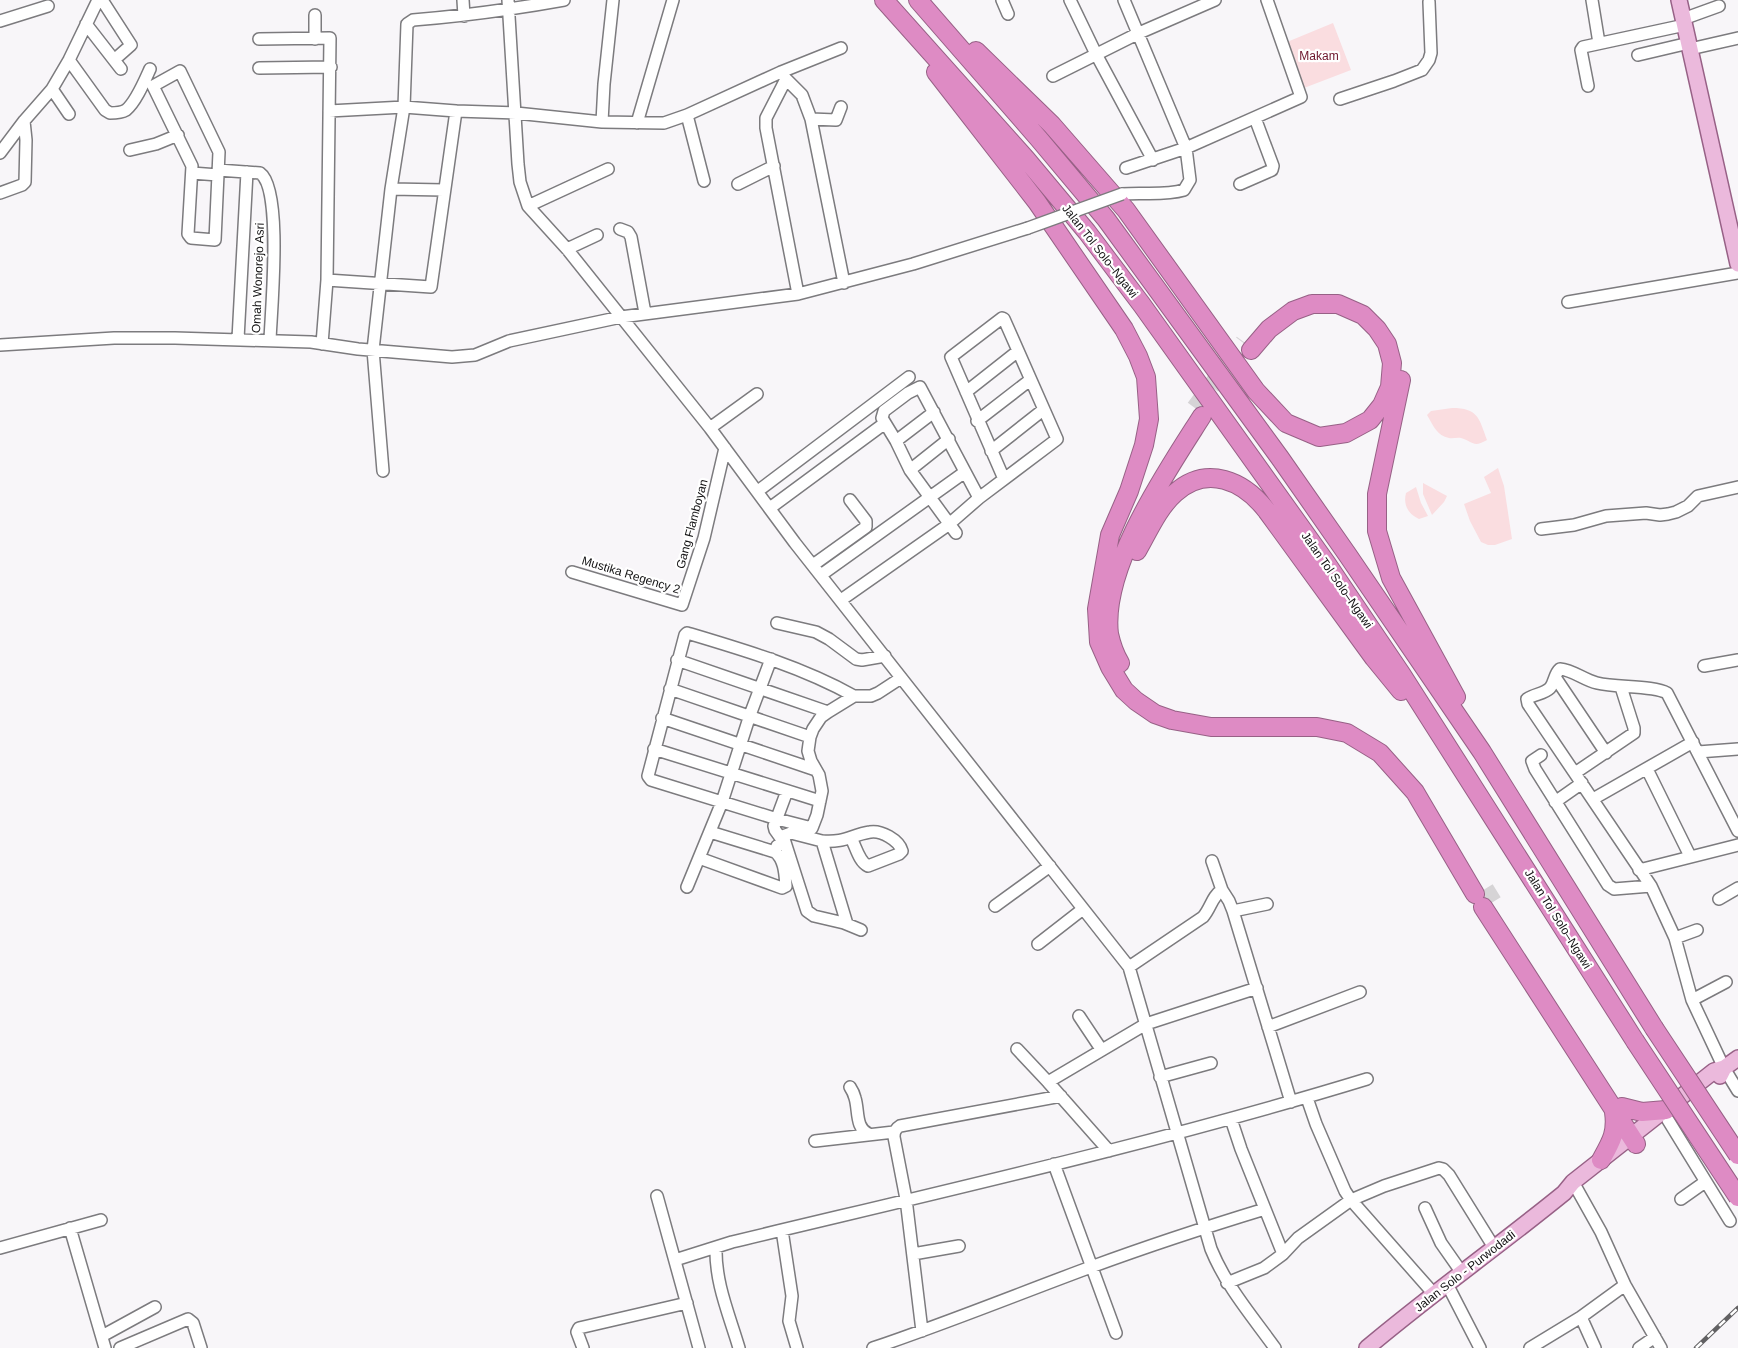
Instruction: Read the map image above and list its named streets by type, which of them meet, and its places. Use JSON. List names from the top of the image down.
{
  "streets": {
    "highway": ["Jalan Tol Solo–Ngawi"],
    "main road": ["Jalan Solo - Purwodadi"],
    "street": ["Omah Wonorejo Asri", "Gang Flamboyan", "Mustika Regency 2"]
  },
  "crossings": [
    ["Gang Flamboyan", "Mustika Regency 2"]
  ],
  "parks": ["Makam"]
}
